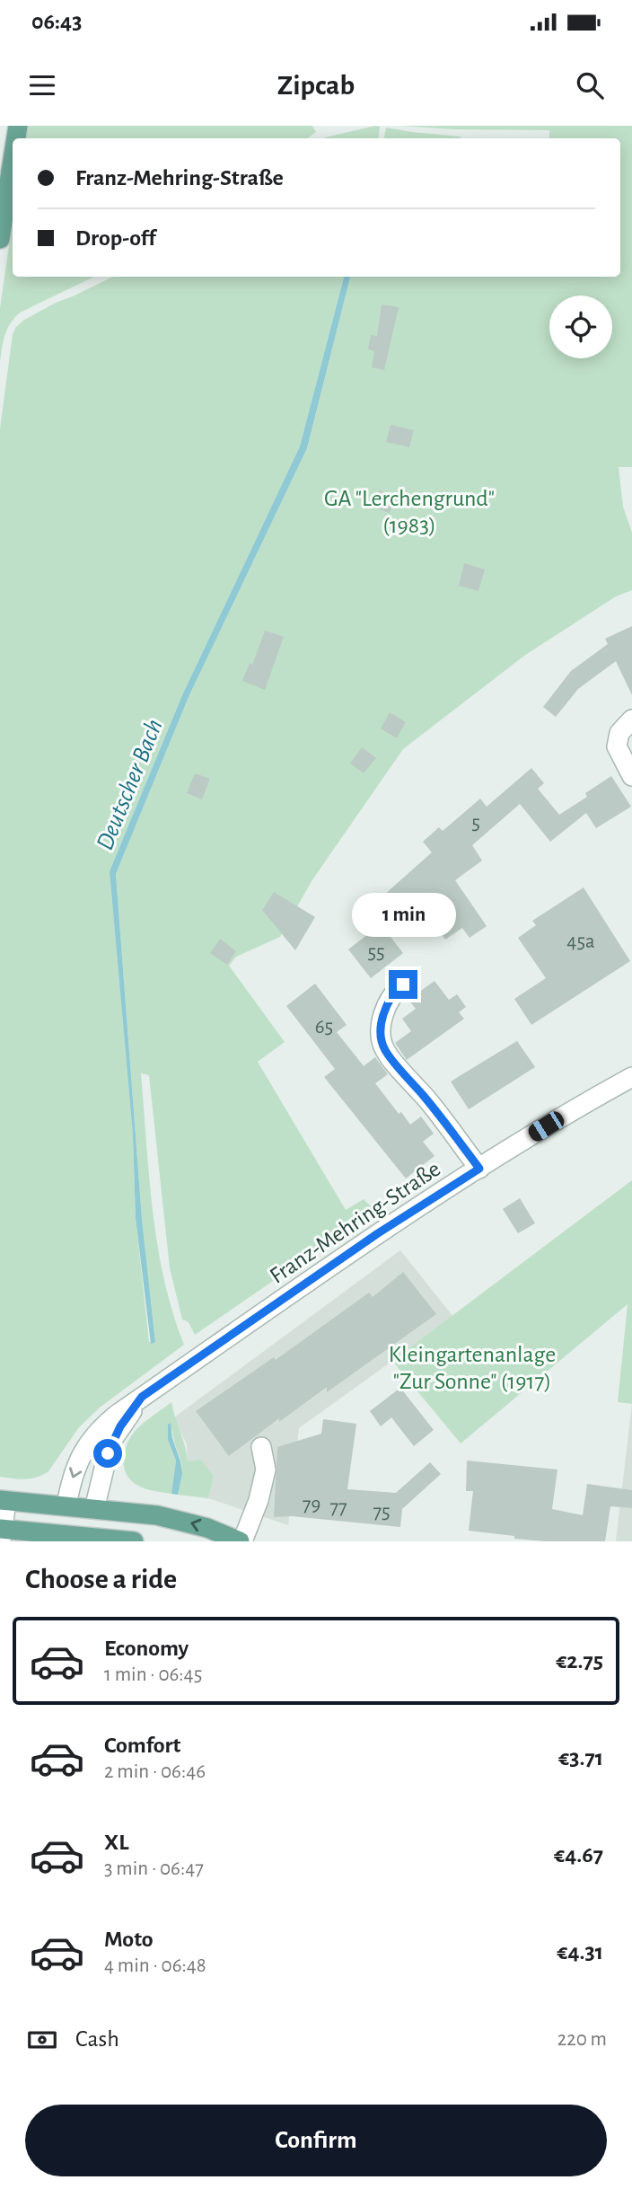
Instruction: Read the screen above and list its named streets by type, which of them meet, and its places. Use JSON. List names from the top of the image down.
{
  "streets": {
    "main road": ["Franz-Mehring-Straße"]
  },
  "water": ["Deutscher Bach"],
  "parks": ["GA \"Lerchengrund\" (1983)", "Kleingartenanlage \"Zur Sonne\" (1917)"],
  "house_numbers": [
    "5",
    "45a",
    "55",
    "65",
    "79",
    "77",
    "75"
  ],
  "page": {
    "status": "06:43",
    "header": "Zipcab",
    "banner": ["Franz-Mehring-Straße", "Drop-off"],
    "bubble": "1 min",
    "heading": "Choose a ride",
    "list": [
      {
        "name": "Economy",
        "note": "1 min · 06:45",
        "value": "€2.75"
      },
      {
        "name": "Comfort",
        "note": "2 min · 06:46",
        "value": "€3.71"
      },
      {
        "name": "XL",
        "note": "3 min · 06:47",
        "value": "€4.67"
      },
      {
        "name": "Moto",
        "note": "4 min · 06:48",
        "value": "€4.31"
      }
    ],
    "pay": ["Cash", "220 m"],
    "buttons": "Confirm"
  }
}
